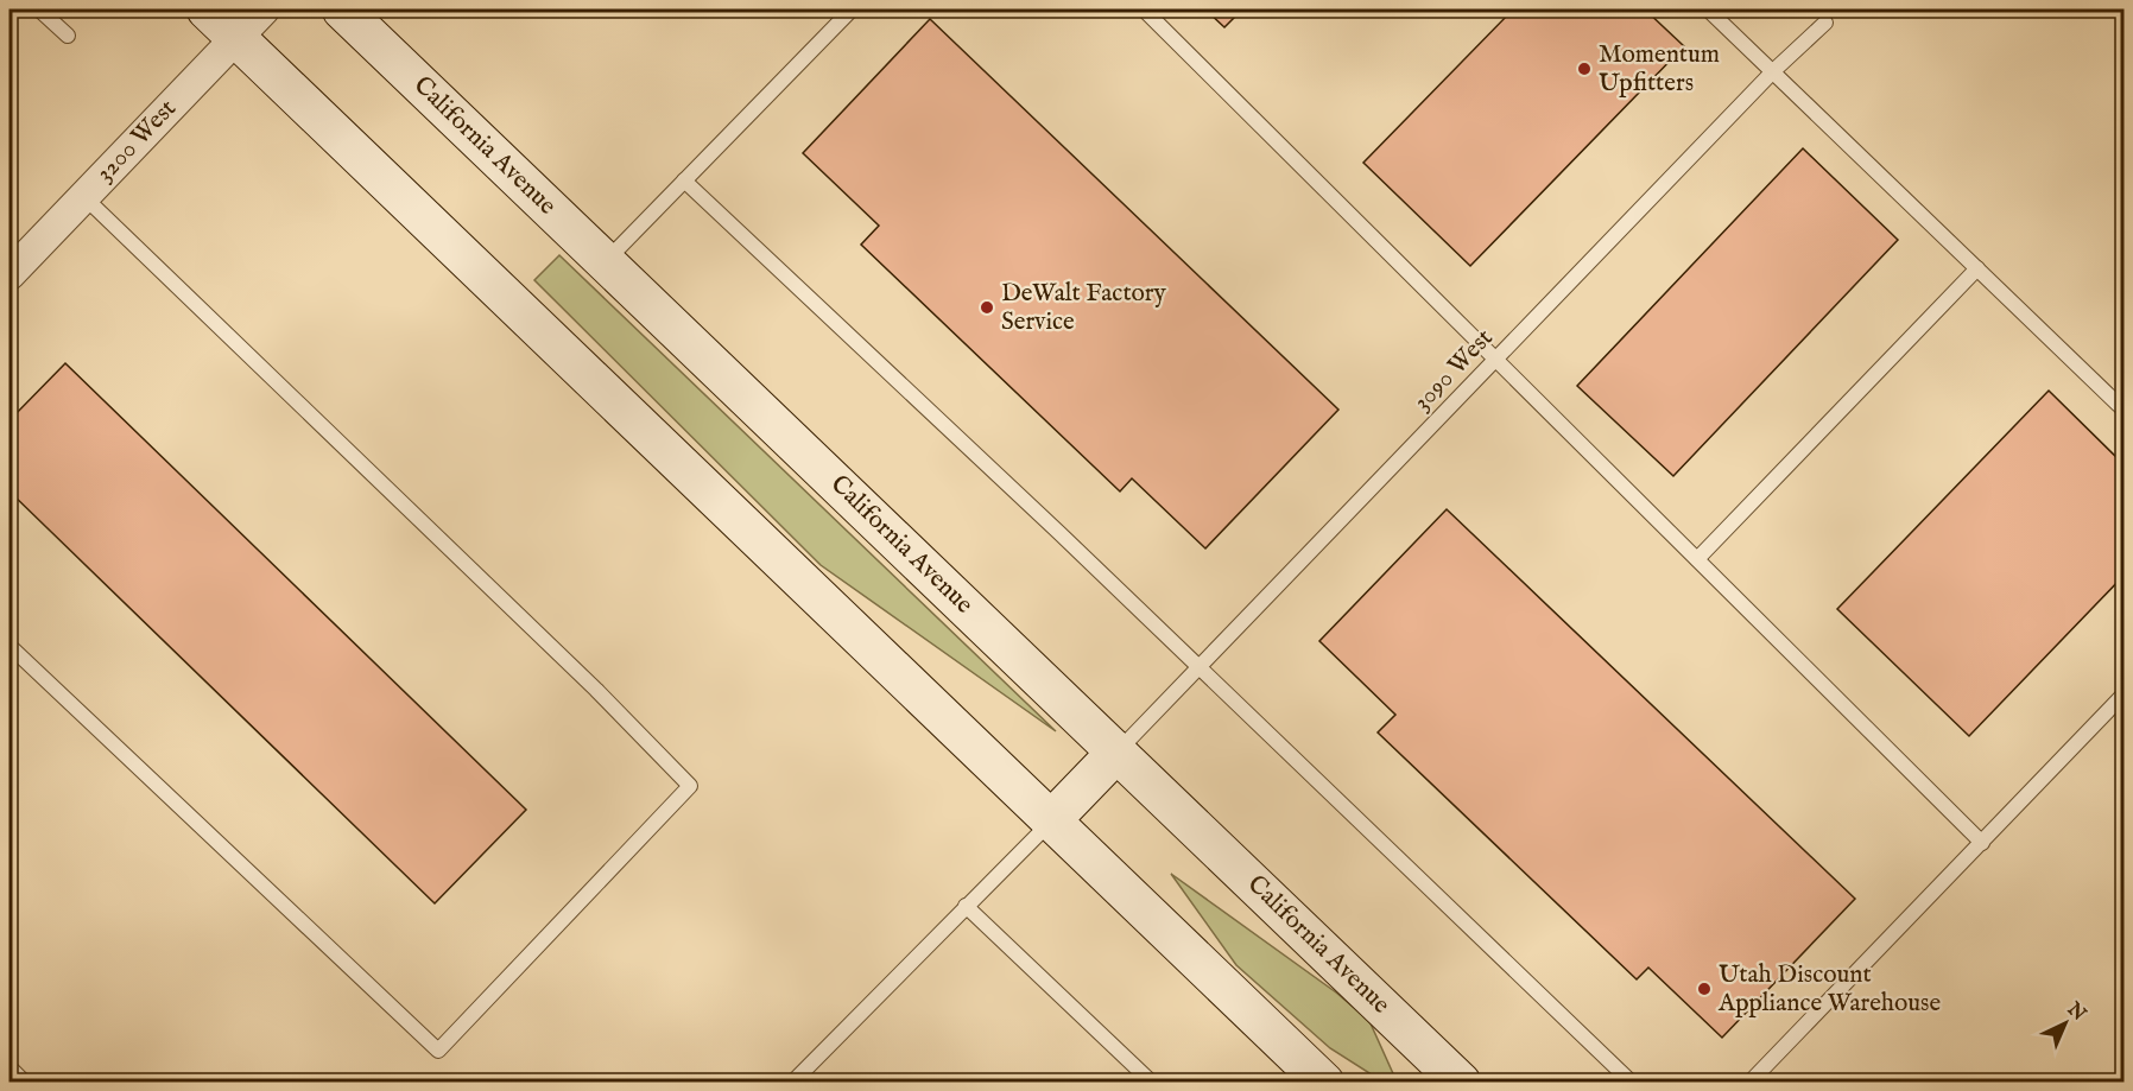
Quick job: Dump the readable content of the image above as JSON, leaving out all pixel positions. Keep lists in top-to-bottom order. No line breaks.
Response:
{"streets":{"main road":["California Avenue"],"street":["3200 West"],"lane":["3090 West"]},"crossings":[["California Avenue","3090 West"]],"places":["Momentum Upfitters","DeWalt Factory Service","Utah Discount Appliance Warehouse"],"north":"top right"}
